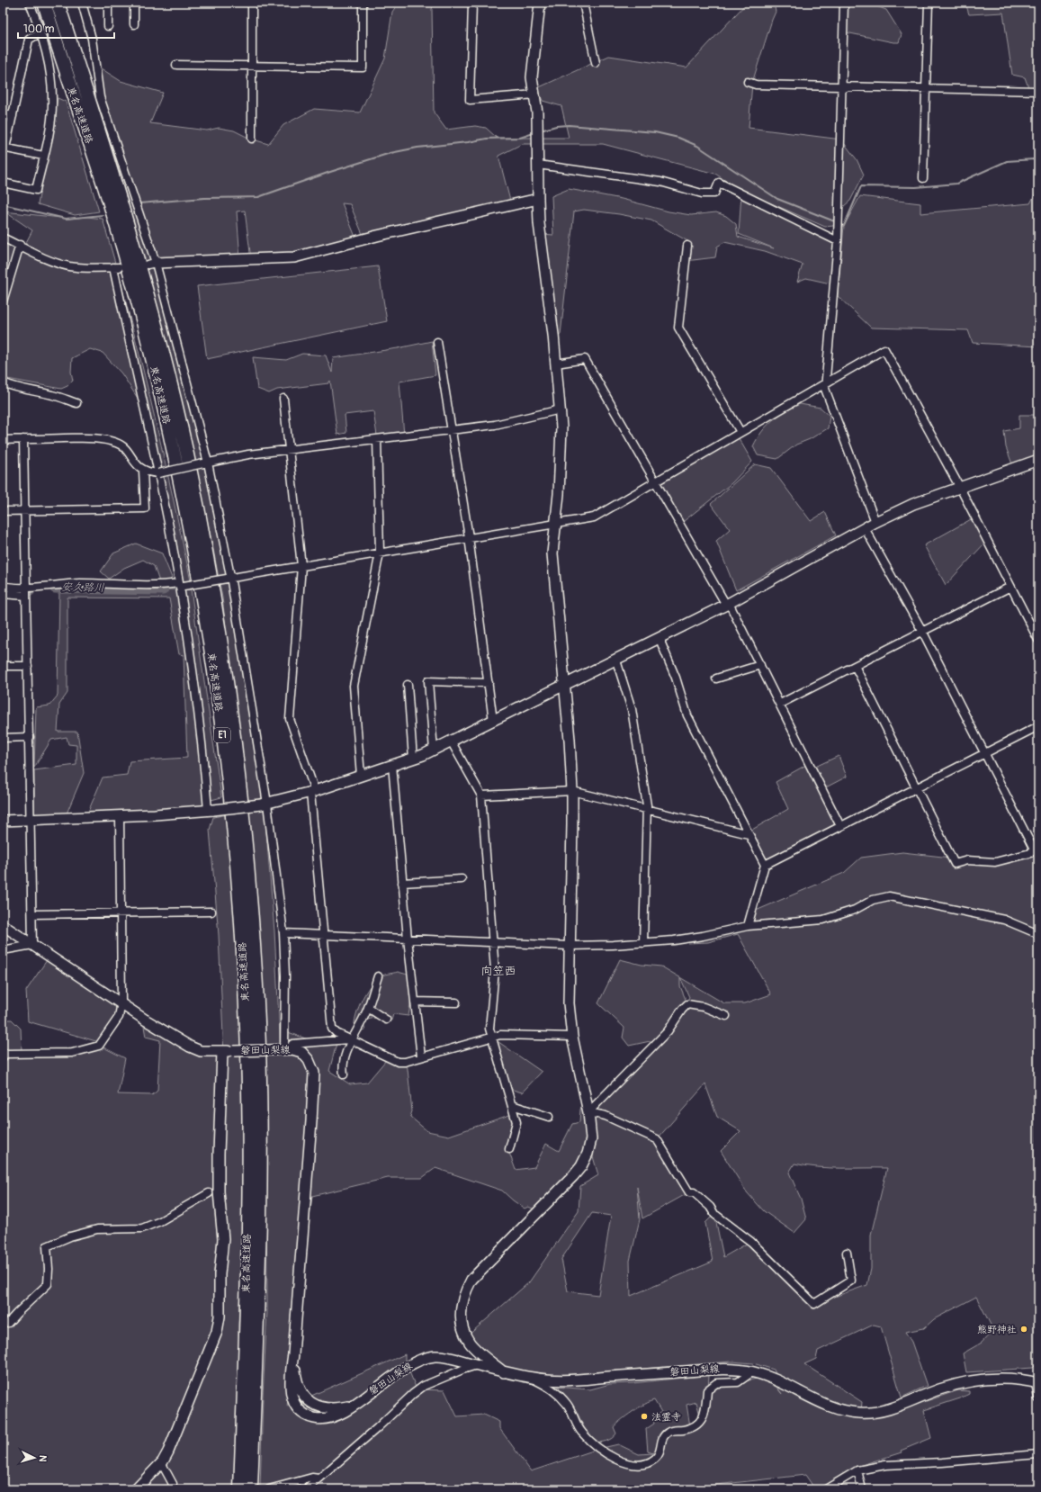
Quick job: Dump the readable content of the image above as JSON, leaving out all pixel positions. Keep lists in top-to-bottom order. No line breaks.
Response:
{"streets":{"highway":["東名高速道路","E1"],"street":["磐田山梨線"]},"districts":["向笠西"],"water":["安久路川"],"places":["熊野神社","法霊寺"],"scale_bar":"100 m","north":"right"}
